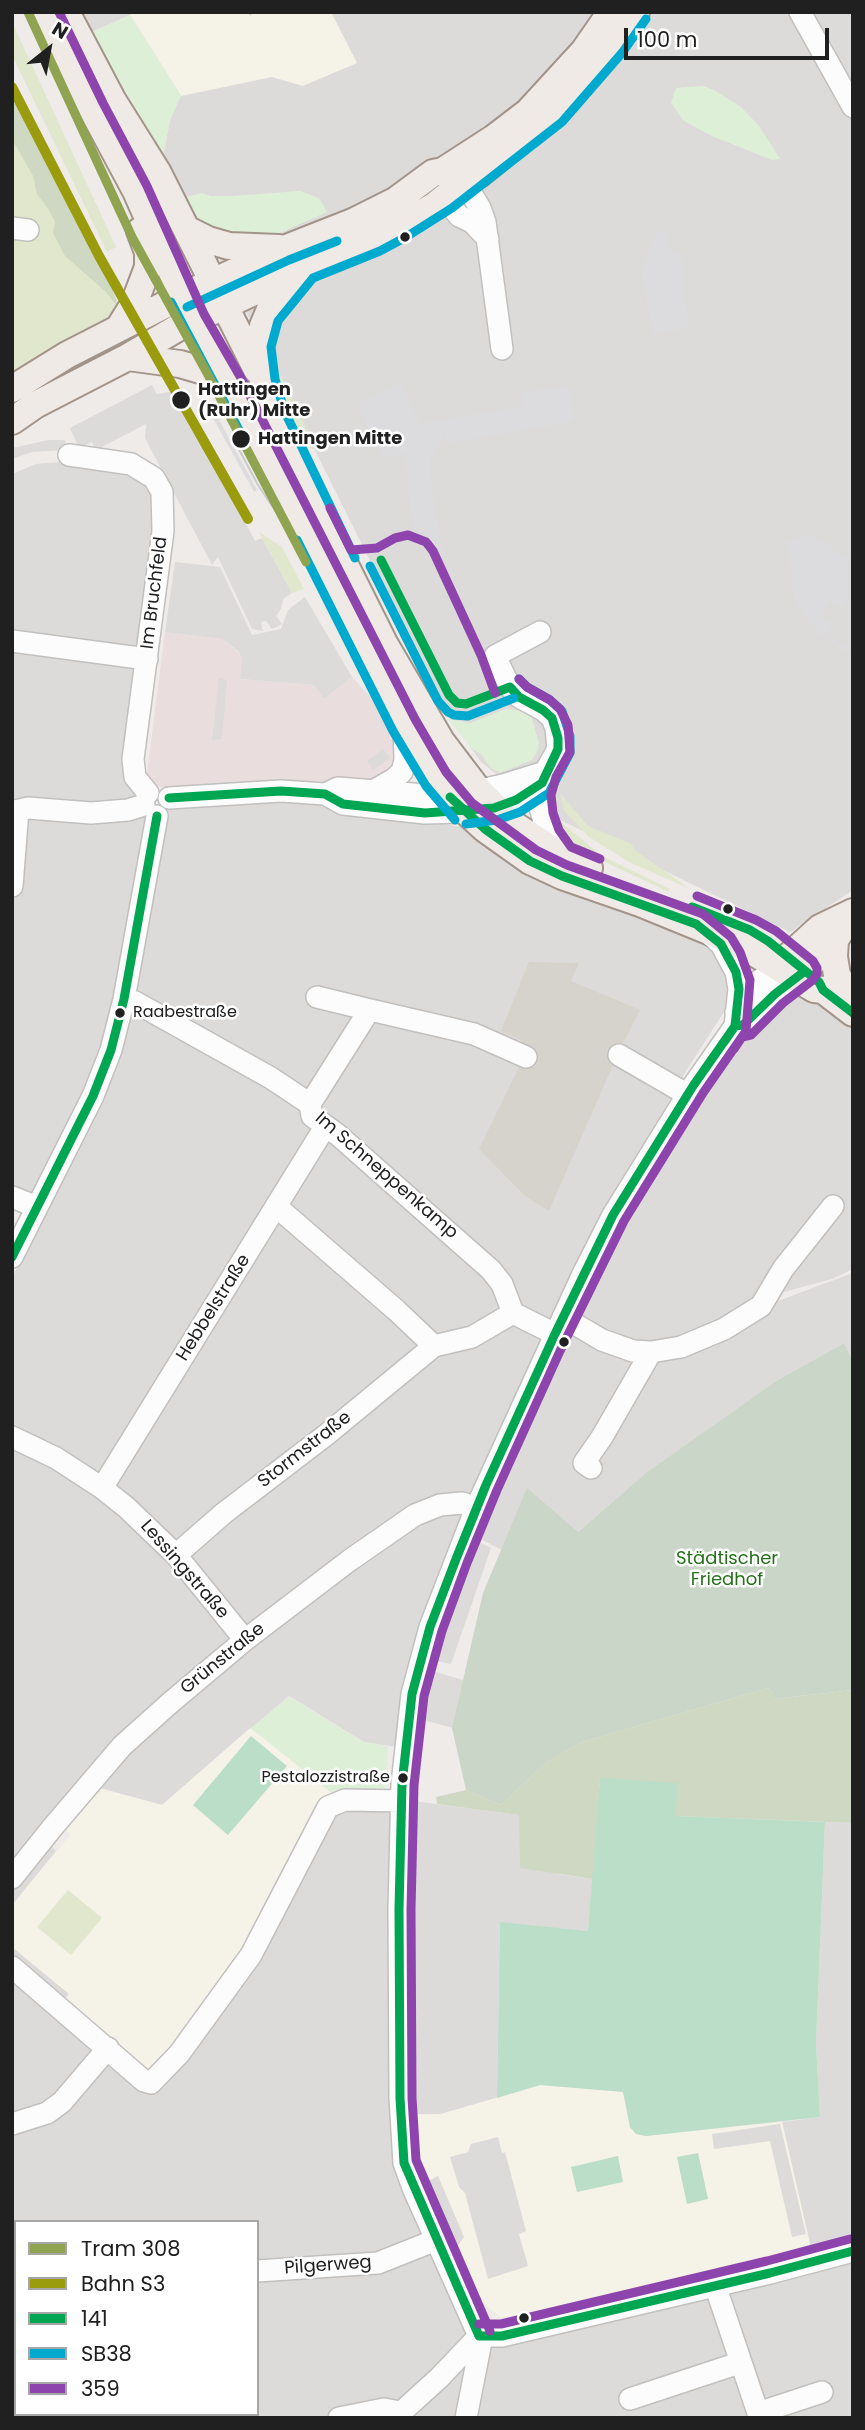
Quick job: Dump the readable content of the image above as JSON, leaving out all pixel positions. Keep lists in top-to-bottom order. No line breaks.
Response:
{"streets":{"street":["Im Bruchfeld","Im Schneppenkamp","Hebbelstraße","Stormstraße","Lessingstraße","Grünstraße","Pilgerweg"]},"crossings":[["Im Schneppenkamp","Hebbelstraße"],["Hebbelstraße","Lessingstraße"],["Stormstraße","Lessingstraße"],["Lessingstraße","Grünstraße"]],"parks":["Städtischer Friedhof"],"places":["Hattingen (Ruhr) Mitte","Hattingen Mitte","Raabestraße","Pestalozzistraße"],"lines":["tram line 308","transit line 359","transit line SB38","rail line S3","transit line 141"],"legend":["Tram 308","Bahn S3","141","SB38","359"],"scale_bar":"100 m","north":"top right"}
